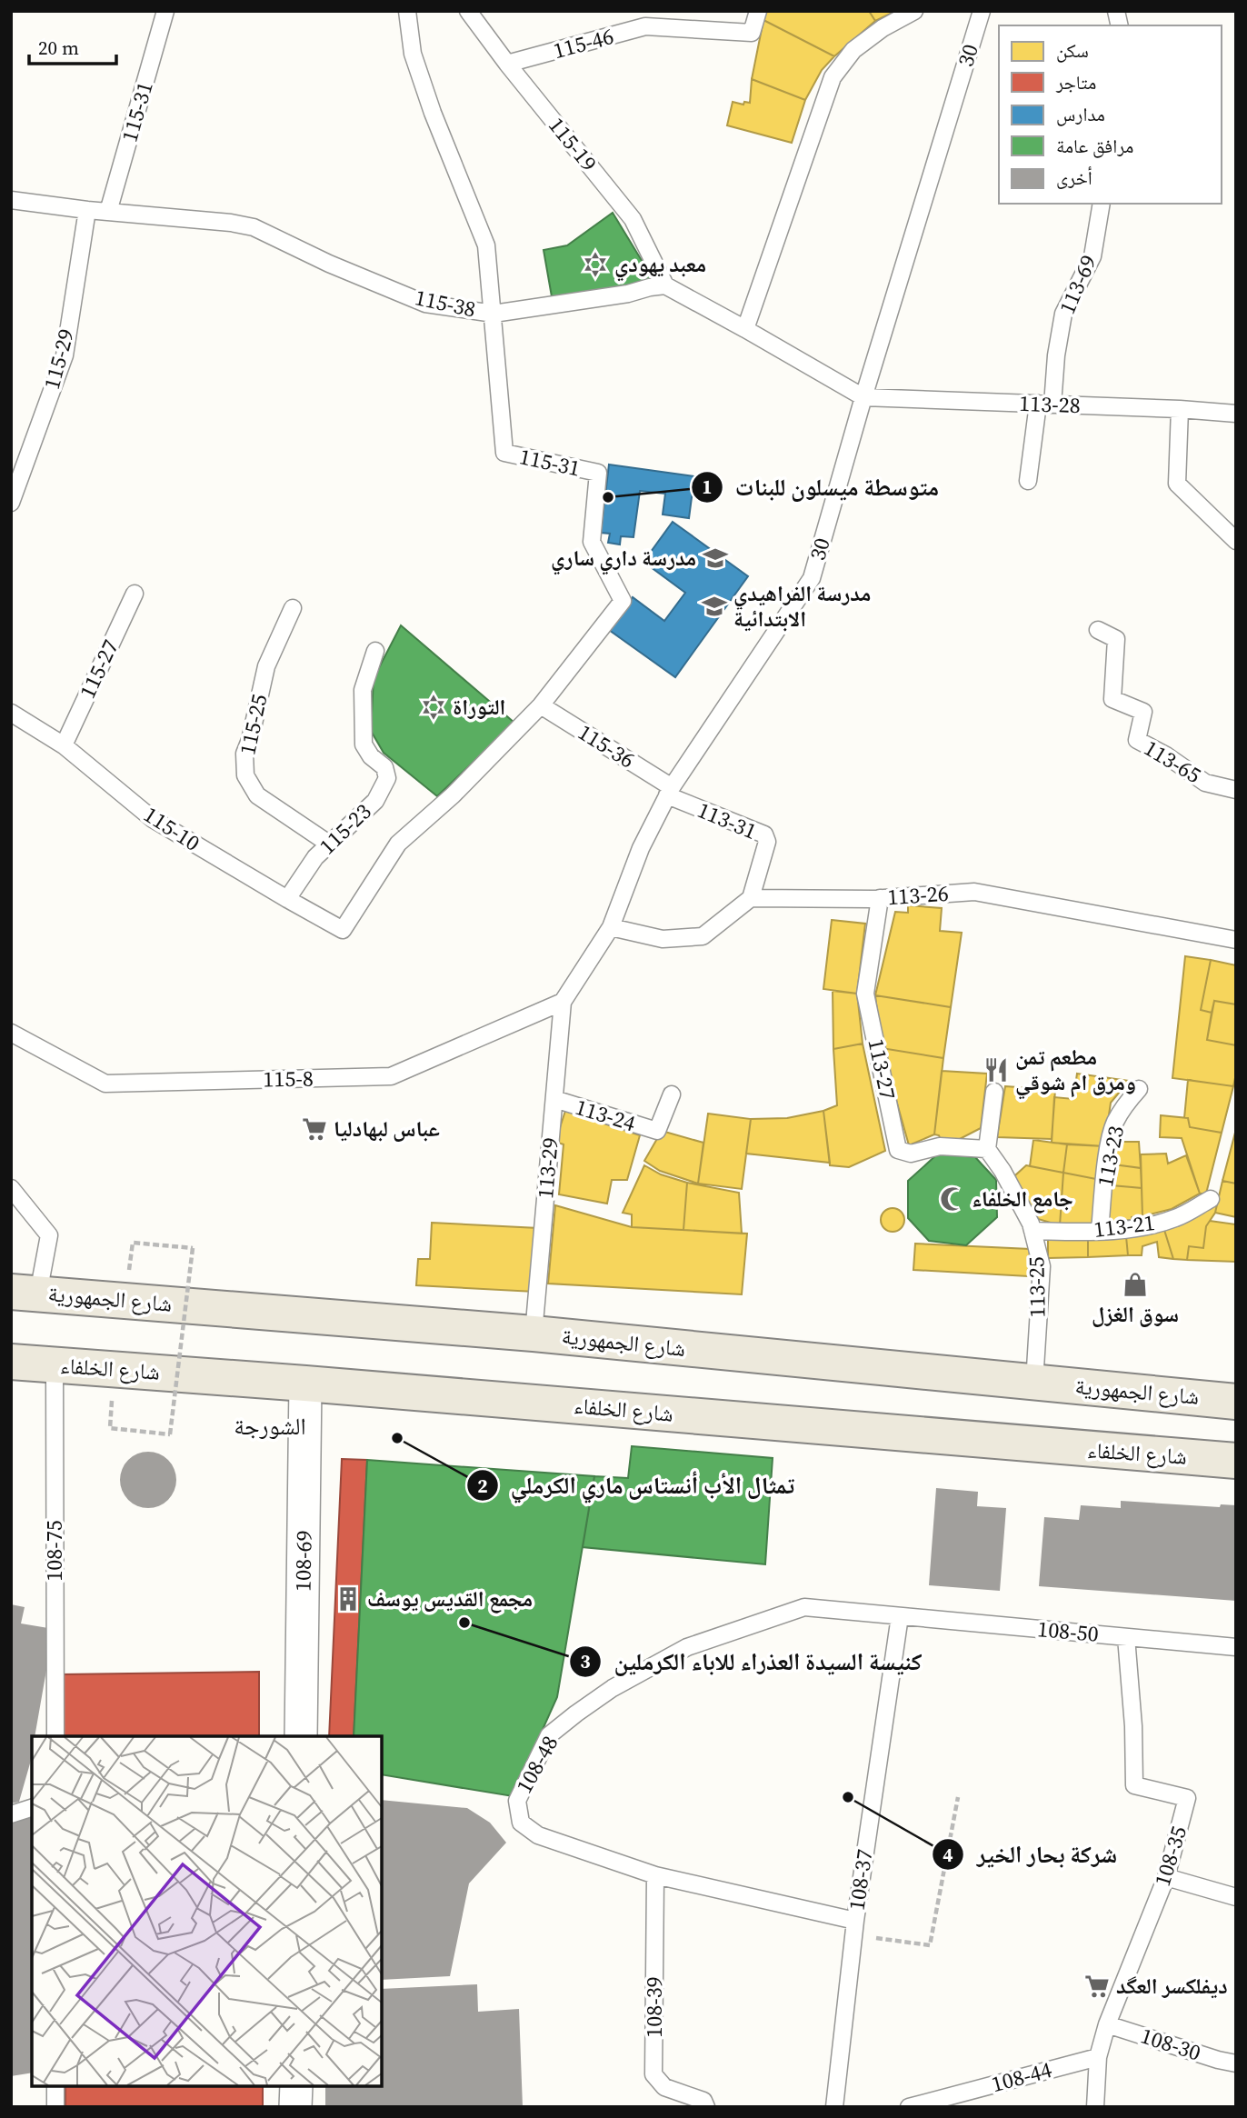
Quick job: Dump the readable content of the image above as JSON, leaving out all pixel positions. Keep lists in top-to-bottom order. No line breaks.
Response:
{"streets":{"main road":["شارع الجمهورية","شارع الخلفاء"],"street":["108-69"],"lane":["115-46","30","115-31","115-19","113-69","115-38","115-29","113-28","115-27","115-25","115-36","113-65","113-31","115-10","115-23","113-26","113-27","115-8","113-24","113-23","113-29","113-21","113-25","108-75","108-50","108-48","108-35","108-37","108-39","108-30","108-44"]},"crossings":[["115-46","115-19"],["30","113-28"],["30","115-36"],["30","113-31"],["30","115-8"],["30","113-29"],["115-31","115-38"],["115-31","115-36"],["115-31","115-10"],["115-19","115-38"],["113-69","113-28"],["115-38","115-29"],["115-27","115-10"],["115-25","115-23"],["115-36","113-31"],["113-31","113-26"],["115-10","115-23"],["113-26","113-27"],["113-27","113-25"],["115-8","113-29"],["113-24","113-29"],["113-23","113-21"],["113-29","شارع الجمهورية"],["113-21","113-25"],["113-25","شارع الجمهورية"],["شارع الخلفاء","108-75"],["شارع الخلفاء","108-69"],["108-50","108-48"],["108-50","108-35"],["108-50","108-37"],["108-48","108-37"],["108-48","108-39"],["108-35","108-30"],["108-35","108-44"]],"districts":["الشورجة"],"places":{"synagogue":["معبد يهودي","التوراة"],"other":["متوسطة ميسلون للبنات","تمثال الأب أنستاس ماري الكرملي","كنيسة السيدة العذراء للاباء الكرملين","شركة بحار الخير"],"school or university":["مدرسة داري ساري","مدرسة الفراهيدي الابتدائية"],"restaurant":["مطعم تمن ومرق ام شوقي"],"supermarket":["عباس لبهادليا","ديفلكسر العگد"],"mosque":["جامع الخلفاء"],"shop":["سوق الغزل"],"building":["مجمع القديس يوسف"]},"legend":["سكن","متاجر","مدارس","مرافق عامة","أخرى"],"scale_bar":"20 m"}
